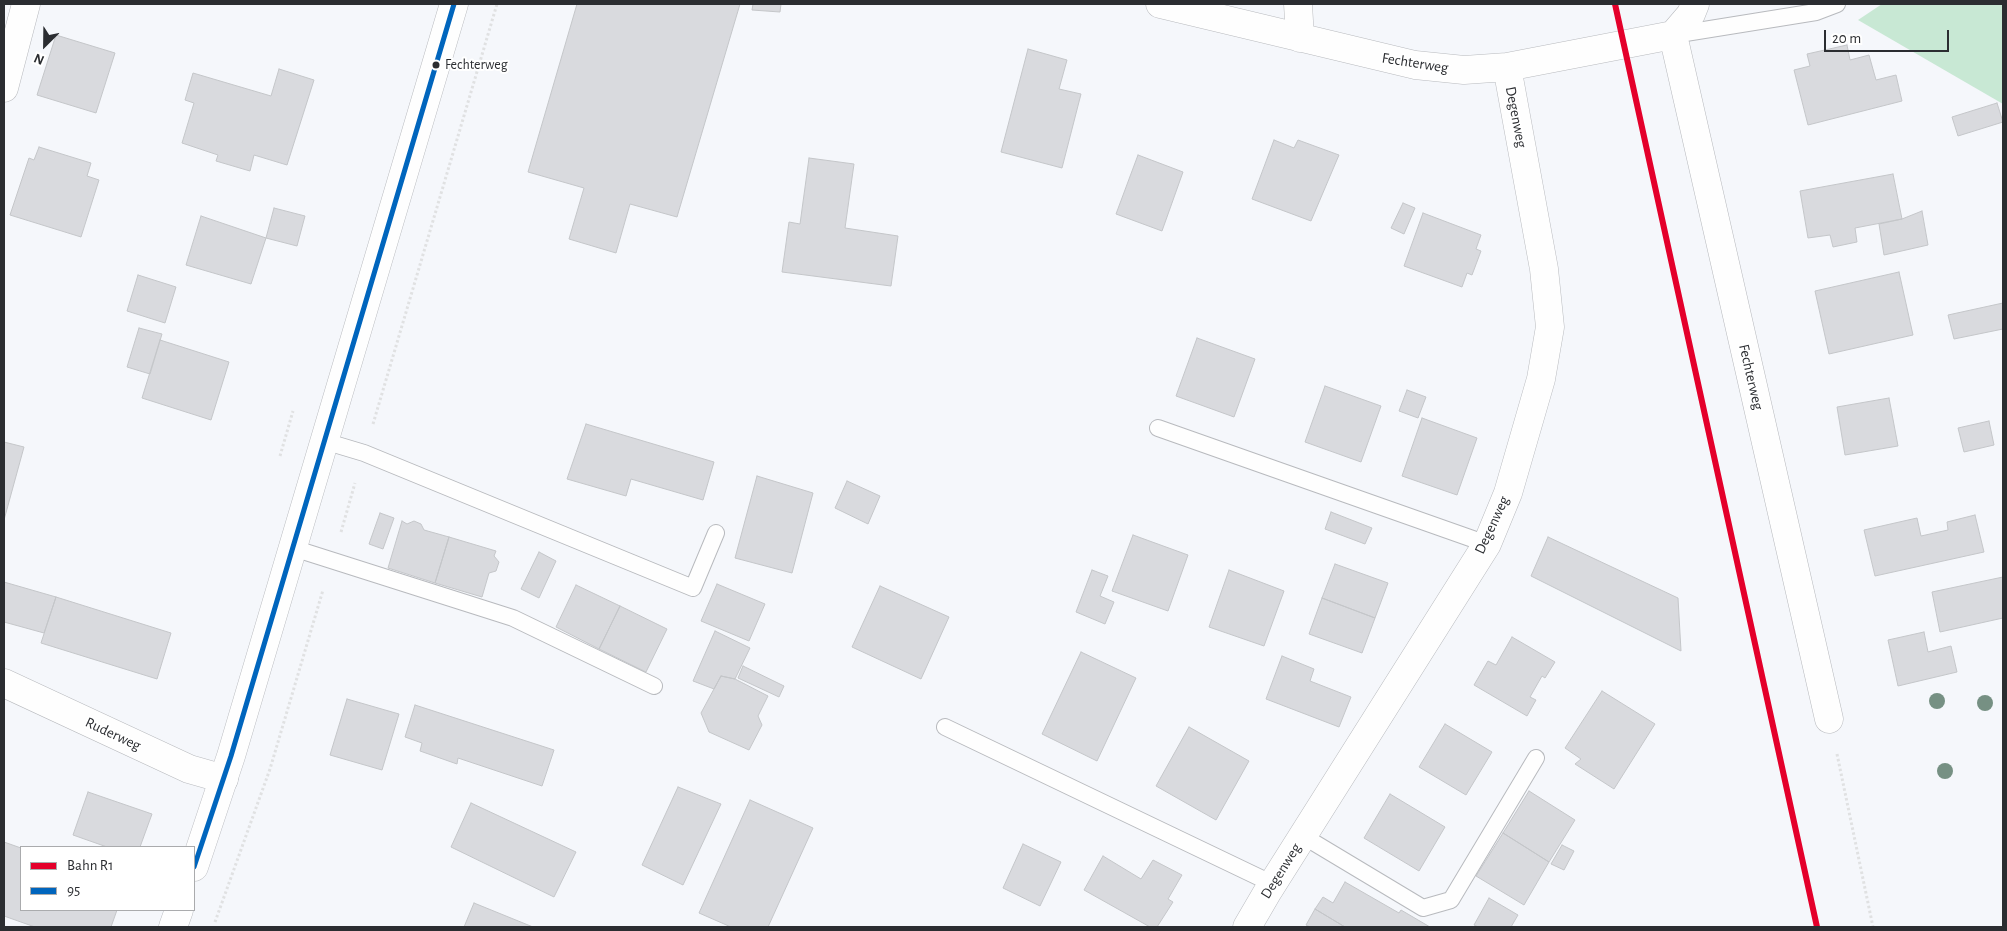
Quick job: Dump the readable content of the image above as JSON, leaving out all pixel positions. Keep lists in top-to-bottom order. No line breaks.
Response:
{"streets":{"street":["Fechterweg","Degenweg","Ruderweg"]},"crossings":[["Fechterweg","Degenweg"]],"places":["Fechterweg"],"lines":["rail line R1","transit line 95"],"legend":["Bahn R1","95"],"scale_bar":"20 m","north":"bottom left"}
